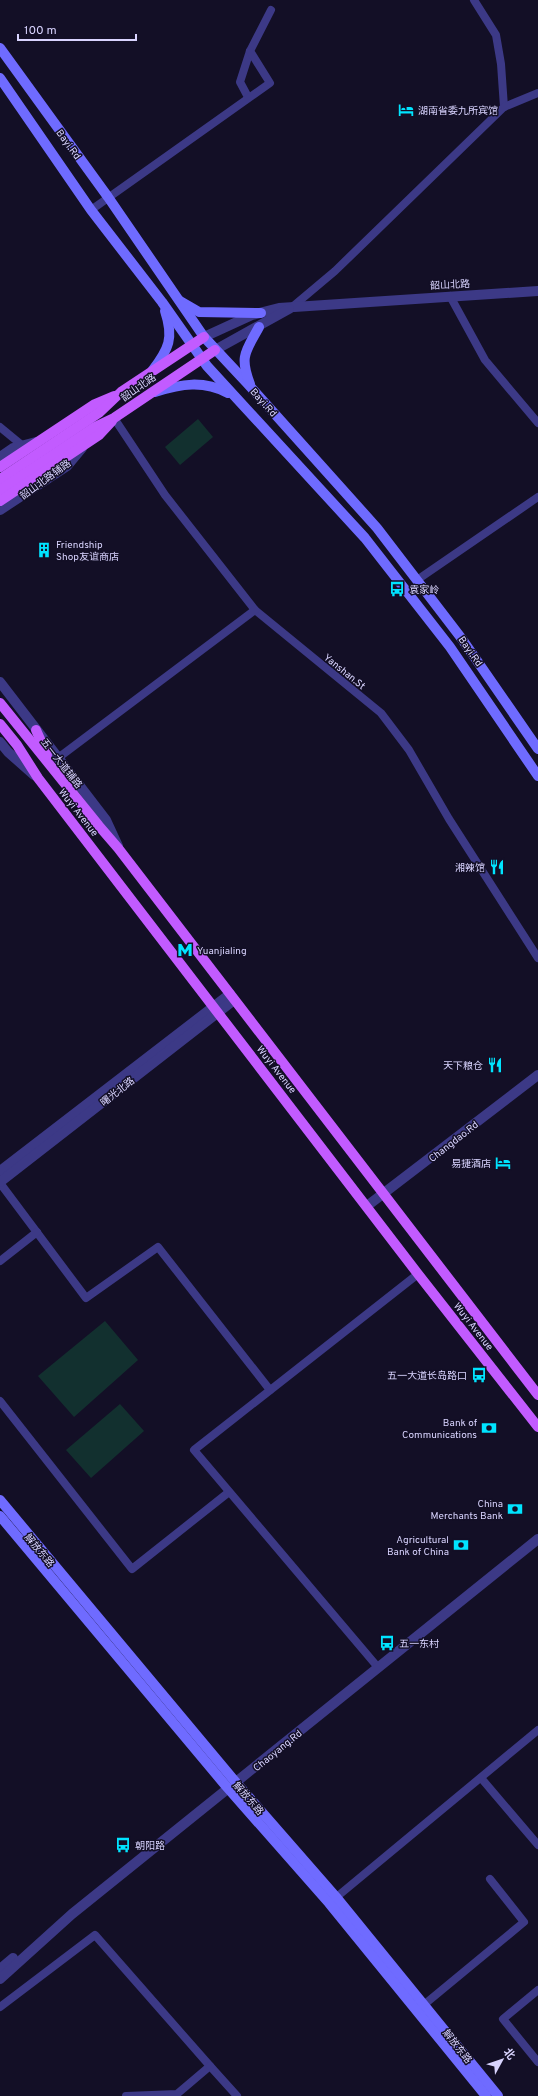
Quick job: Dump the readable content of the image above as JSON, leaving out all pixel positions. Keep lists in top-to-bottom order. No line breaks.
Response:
{"streets":{"main road":["Bayi.Rd","韶山北路","Wuyi Avenue","解放东路"],"street":["韶山北路辅路","Yanshan.St","五一大道辅路","曙光北路","Changdao.Rd","Chaoyang.Rd"]},"crossings":[["Bayi.Rd","韶山北路"],["韶山北路","Yanshan.St"],["Wuyi Avenue","曙光北路"],["Wuyi Avenue","Changdao.Rd"],["解放东路","Chaoyang.Rd"]],"places":{"hotel":["湖南省委九所宾馆","易捷酒店"],"building":["Friendship Shop友谊商店"],"bus stop":["袁家岭","五一大道长岛路口","五一东村","朝阳路"],"restaurant":["湘辣馆","天下粮仓"],"metro station":["Yuanjialing"],"bank":["Bank of Communications","China Merchants Bank","Agricultural Bank of China"]},"scale_bar":"100 m","north":"top right"}
